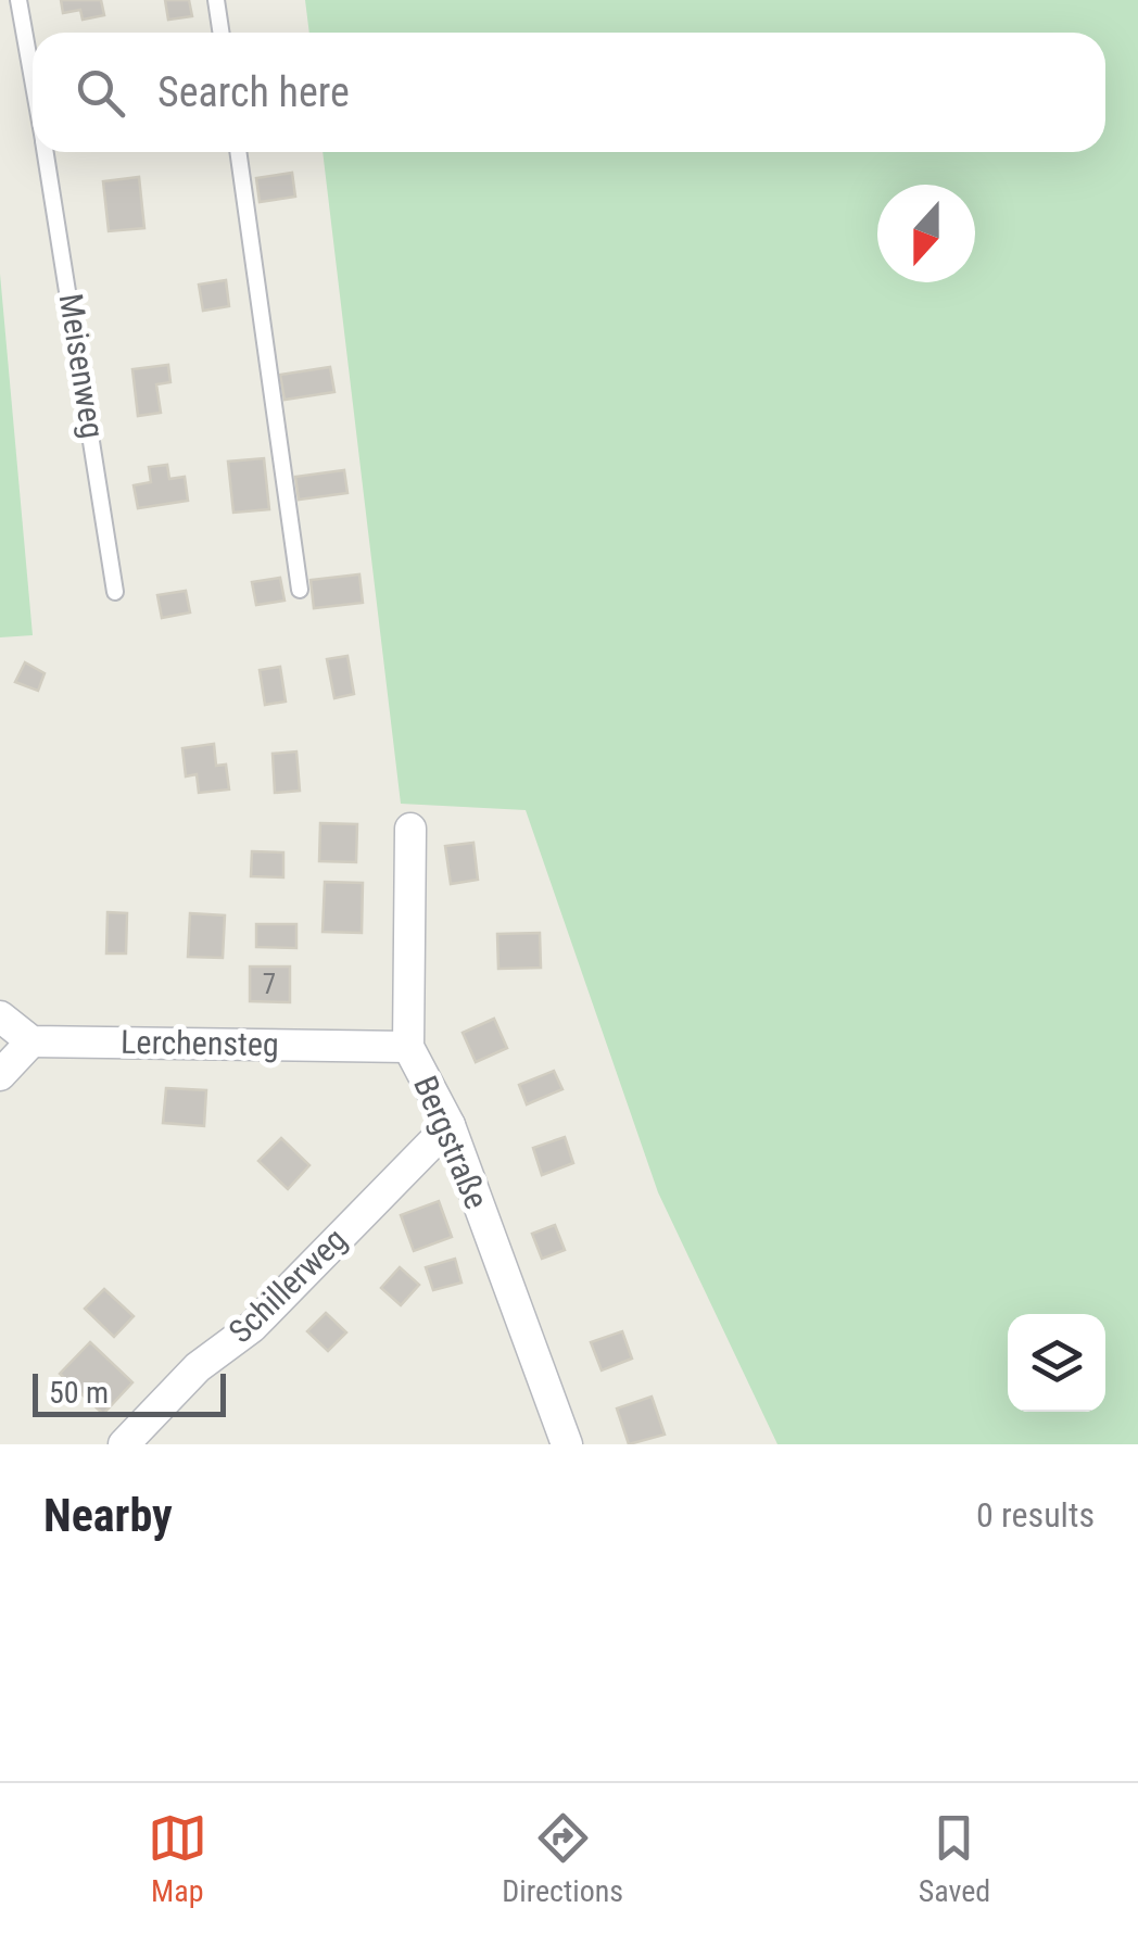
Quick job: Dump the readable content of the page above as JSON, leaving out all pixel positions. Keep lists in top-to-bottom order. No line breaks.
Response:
{"streets":{"street":["Lerchensteg","Bergstraße","Schillerweg"],"lane":["Meisenweg"]},"crossings":[["Lerchensteg","Bergstraße"],["Bergstraße","Schillerweg"]],"house_numbers":["7"],"scale_bar":"50 m","north":"bottom","page":{"search":"Search here","scale":"50 m","heading":["Nearby","0 results"],"nav":["Map","Directions","Saved"]}}
